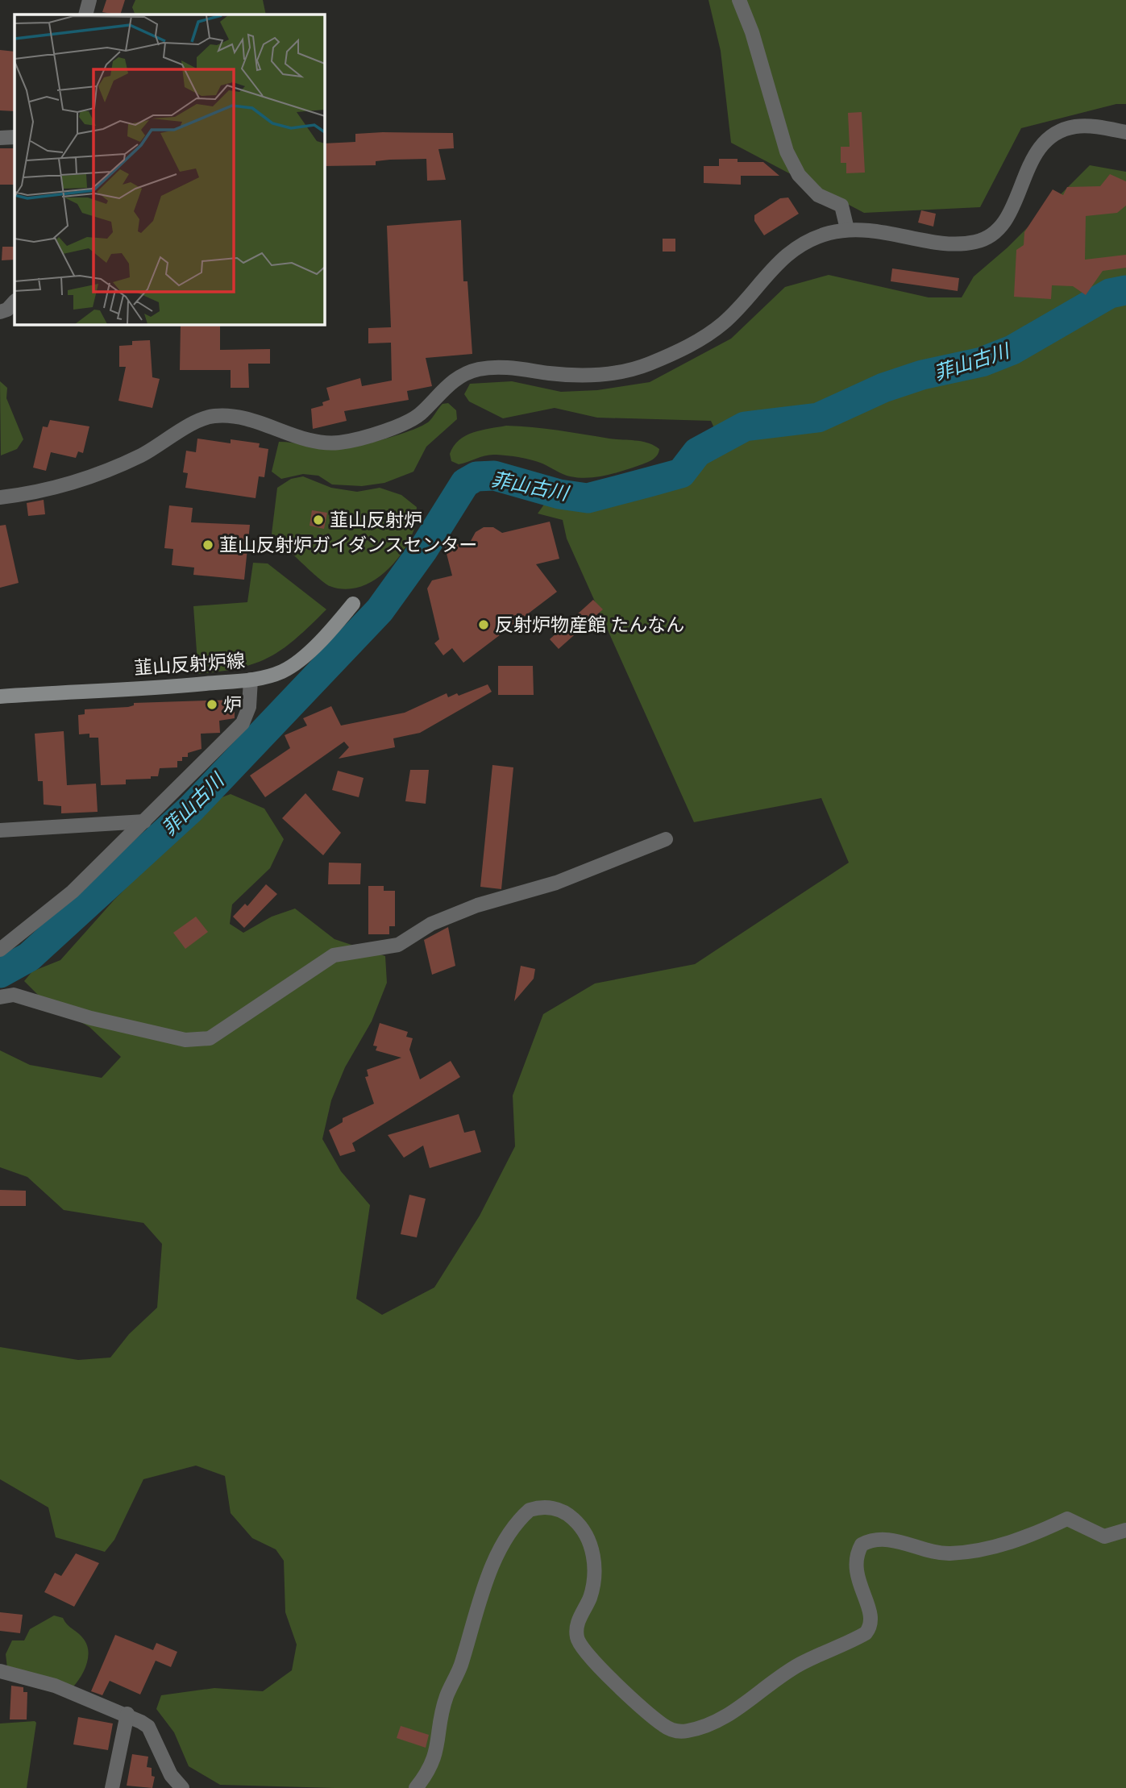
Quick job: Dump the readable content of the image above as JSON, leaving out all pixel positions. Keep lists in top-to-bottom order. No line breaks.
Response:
{"streets":{"main road":["韮山反射炉線"]},"water":["菲山古川"],"places":["韮山反射炉","韮山反射炉ガイダンスセンター","反射炉物産館 たんなん","炉"]}
